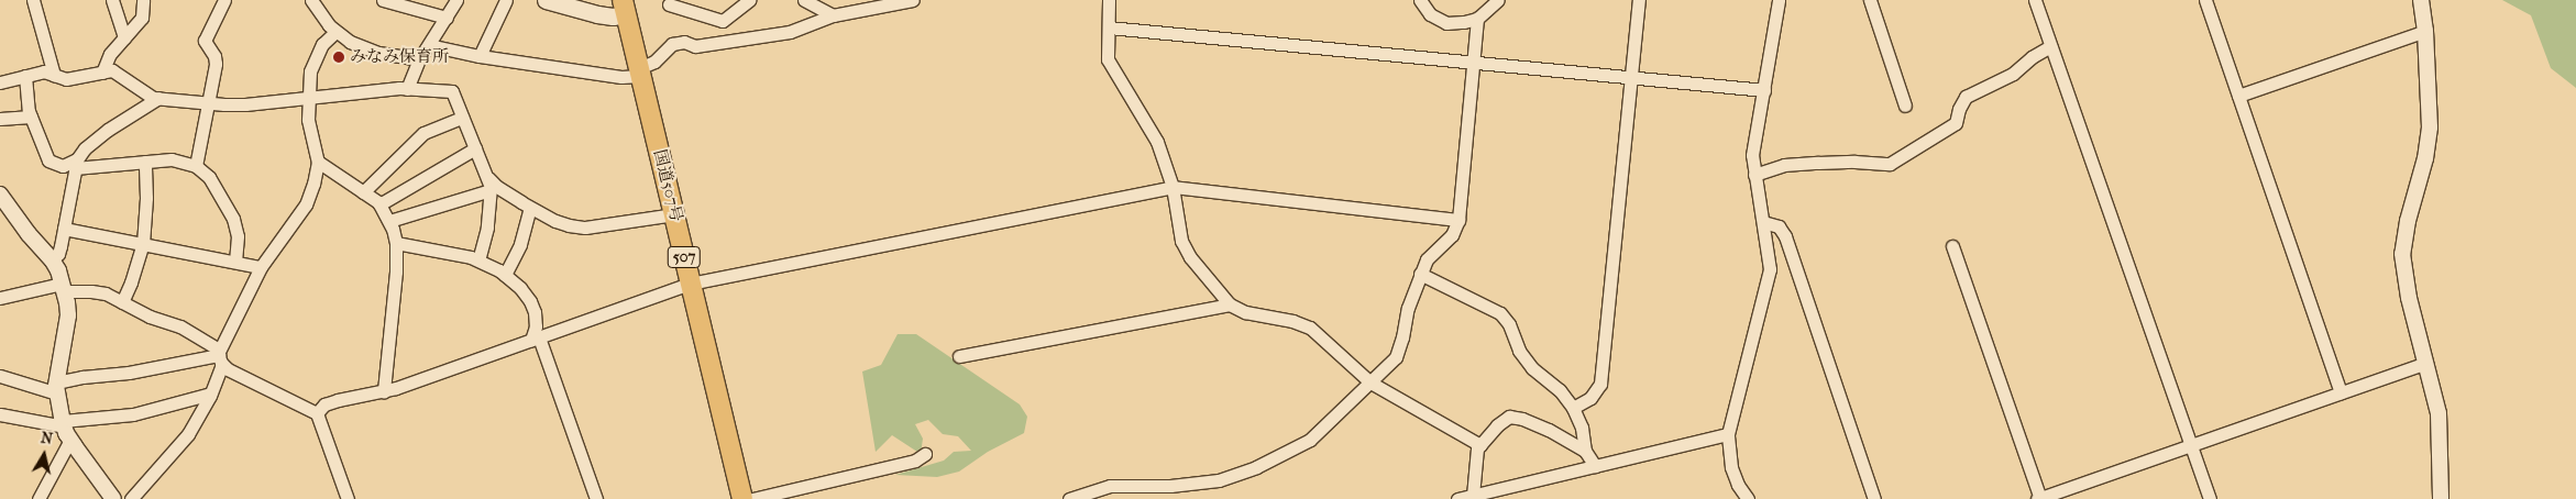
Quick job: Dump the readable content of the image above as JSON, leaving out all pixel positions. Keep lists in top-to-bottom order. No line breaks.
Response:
{"streets":{"highway":["国道507号","507"]},"places":["みなみ保育所"],"north":"top"}
